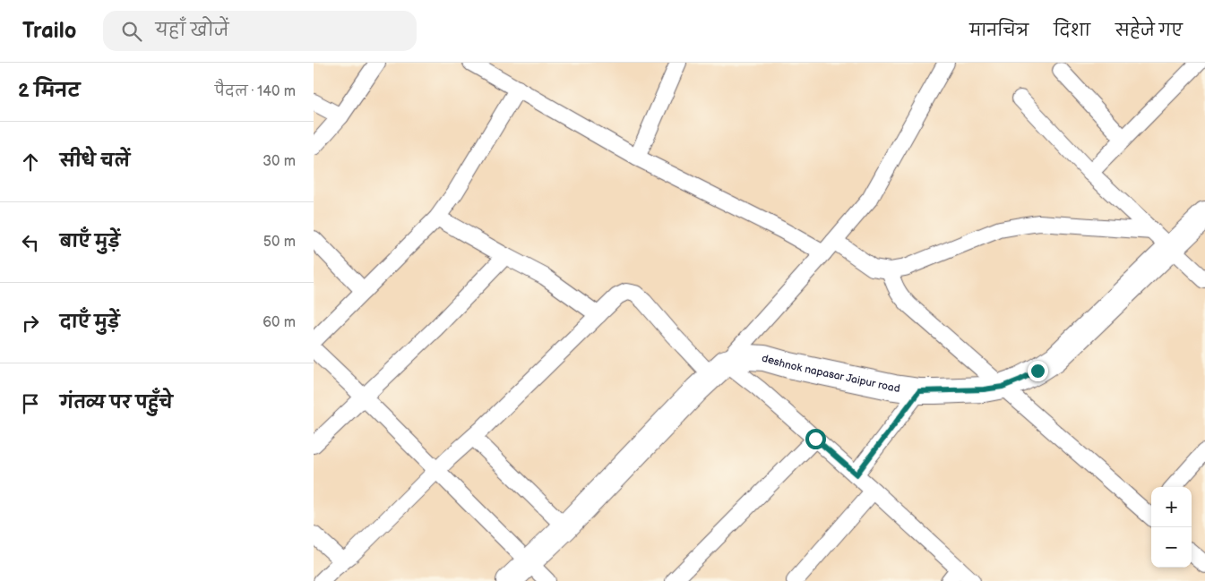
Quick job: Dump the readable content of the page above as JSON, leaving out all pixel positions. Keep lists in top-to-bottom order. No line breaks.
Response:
{"streets":{"main road":["deshnok napasar Jaipur road"]},"page":{"header":"Trailo","search":"यहाँ खोजें","nav":["मानचित्र","दिशा","सहेजे गए"],"heading":["2 मिनट","पैदल · 140 m"],"list":[["सीधे चलें","30 m"],["बाएँ मुड़ें","50 m"],["दाएँ मुड़ें","60 m"],"गंतव्य पर पहुँचे"],"map_buttons":["+","−"]}}
